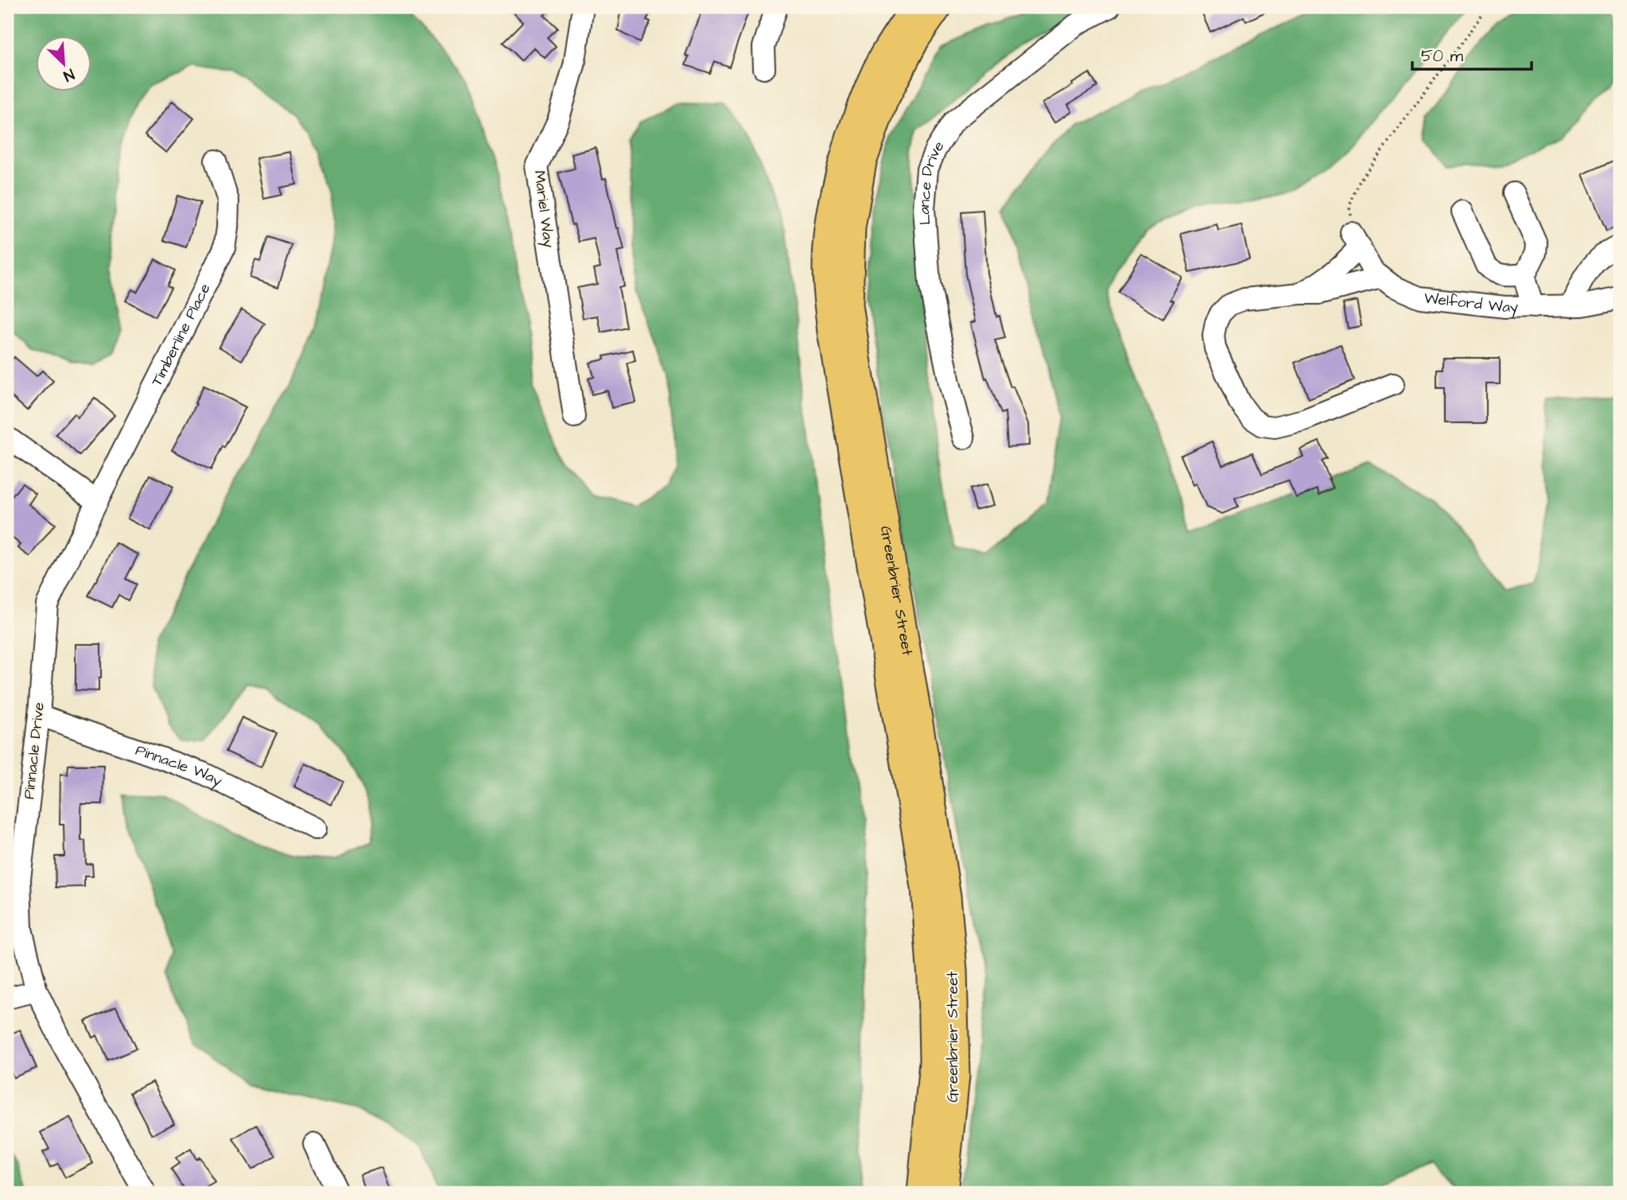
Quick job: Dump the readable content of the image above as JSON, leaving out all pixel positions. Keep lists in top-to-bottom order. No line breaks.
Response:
{"streets":{"main road":["Greenbrier Street"],"street":["Lance Drive","Mariel Way","Welford Way","Timberline Place","Pinnacle Drive","Pinnacle Way"]},"crossings":[["Timberline Place","Pinnacle Drive"],["Pinnacle Drive","Pinnacle Way"]],"scale_bar":"50 m","north":"bottom right"}
